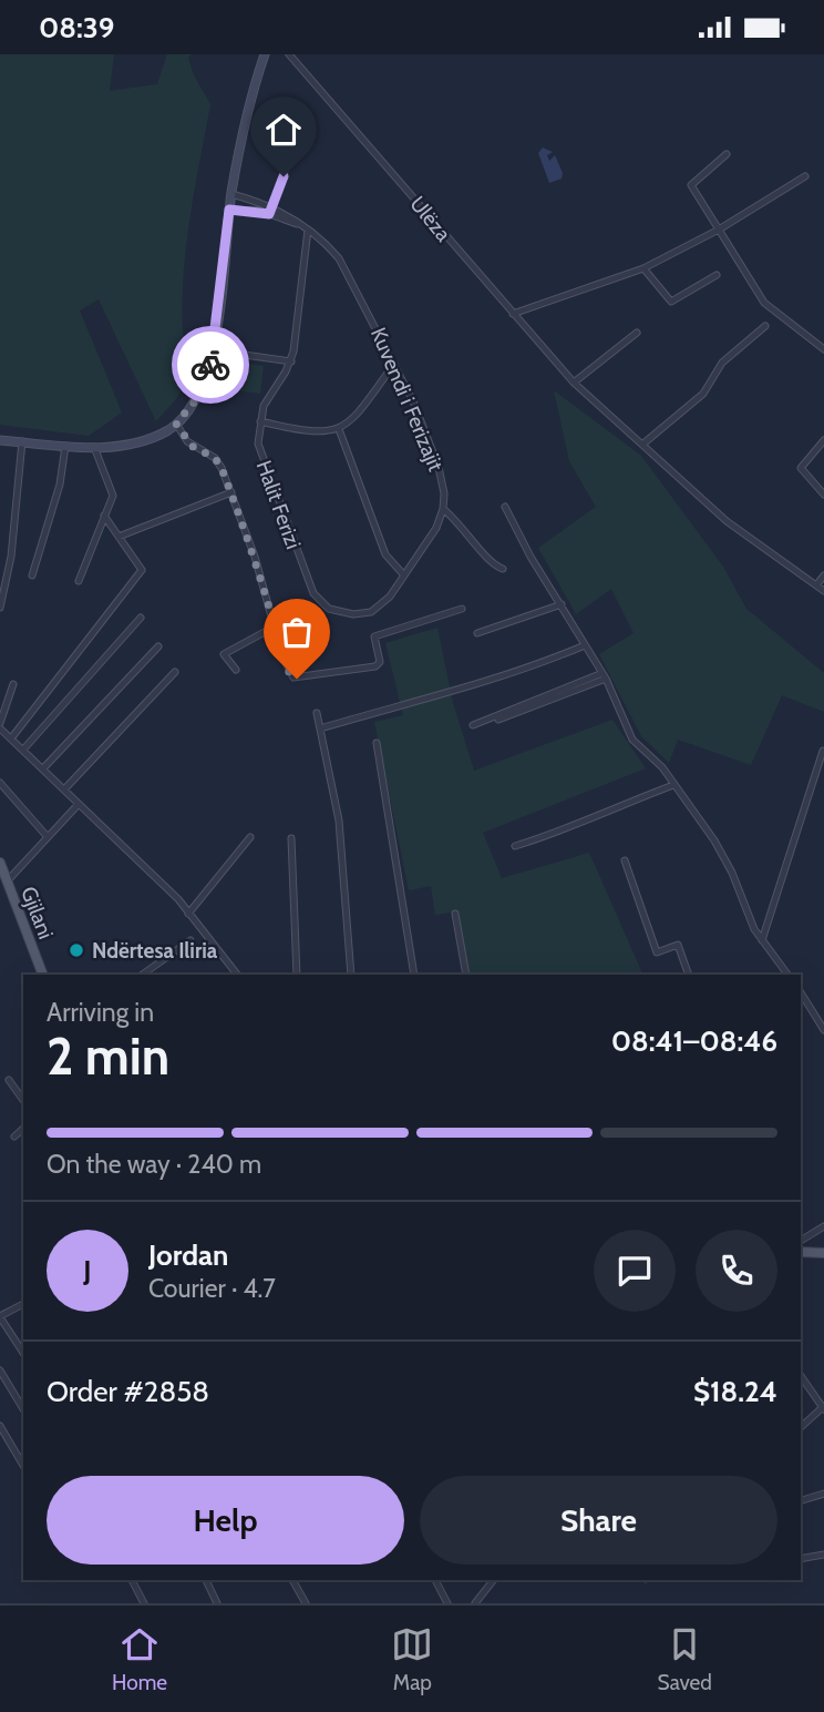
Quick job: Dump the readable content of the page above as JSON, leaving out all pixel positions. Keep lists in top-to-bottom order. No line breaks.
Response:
{"streets":{"main road":["Gjilani"],"street":["Ulëza","Kuvendi i Ferizajit","Halit Ferizi"]},"crossings":[["Kuvendi i Ferizajit","Halit Ferizi"]],"places":["Ndërtesa Iliria"],"page":{"status":"08:39","heading":["2 min","Arriving in","08:41–08:46"],"panel":["Jordan","Courier · 4.7","Order #2858","$18.24"],"bar":"On the way · 240 m","round":"J","buttons":["Help","Share"],"tabs":["Home","Map","Saved"]}}
